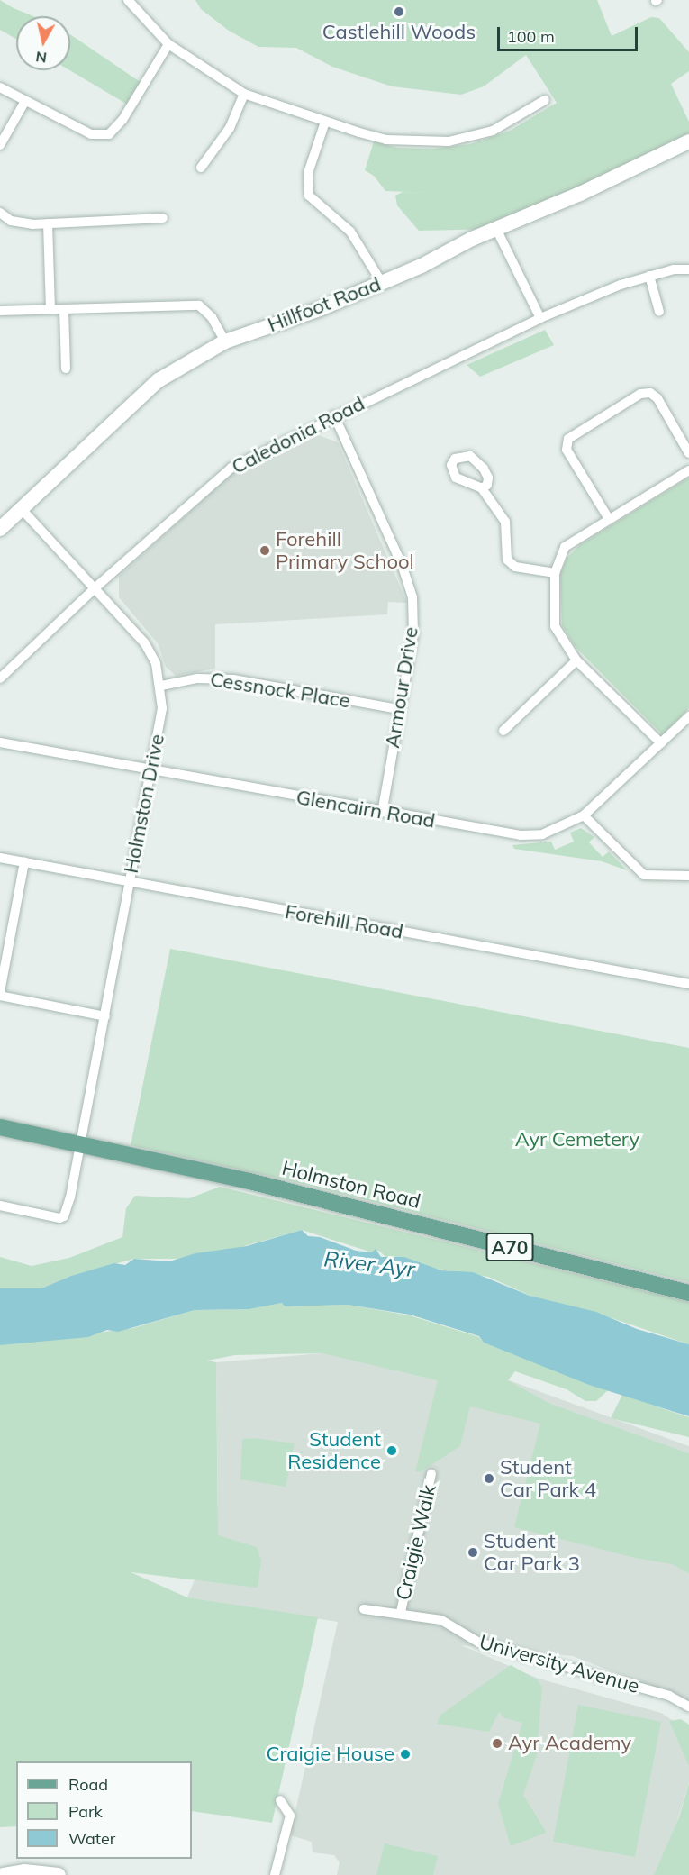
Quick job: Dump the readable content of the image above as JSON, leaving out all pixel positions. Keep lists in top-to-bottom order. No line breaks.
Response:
{"streets":{"main road":["Holmston Road","A70"],"street":["Hillfoot Road","Caledonia Road","Armour Drive","Cessnock Place","Holmston Drive","Glencairn Road","Forehill Road","Craigie Walk","University Avenue"]},"crossings":[["Hillfoot Road","Holmston Drive"],["Caledonia Road","Armour Drive"],["Caledonia Road","Holmston Drive"],["Armour Drive","Cessnock Place"],["Armour Drive","Glencairn Road"],["Cessnock Place","Holmston Drive"],["Holmston Drive","Glencairn Road"],["Holmston Drive","Forehill Road"],["Holmston Drive","Holmston Road"],["Craigie Walk","University Avenue"]],"water":["River Ayr"],"parks":["Ayr Cemetery"],"places":["Castlehill Woods","Forehill Primary School","Student Residence","Student Car Park 4","Student Car Park 3","Ayr Academy","Craigie House"],"legend":["Road","Park","Water"],"scale_bar":"100 m","north":"bottom"}
